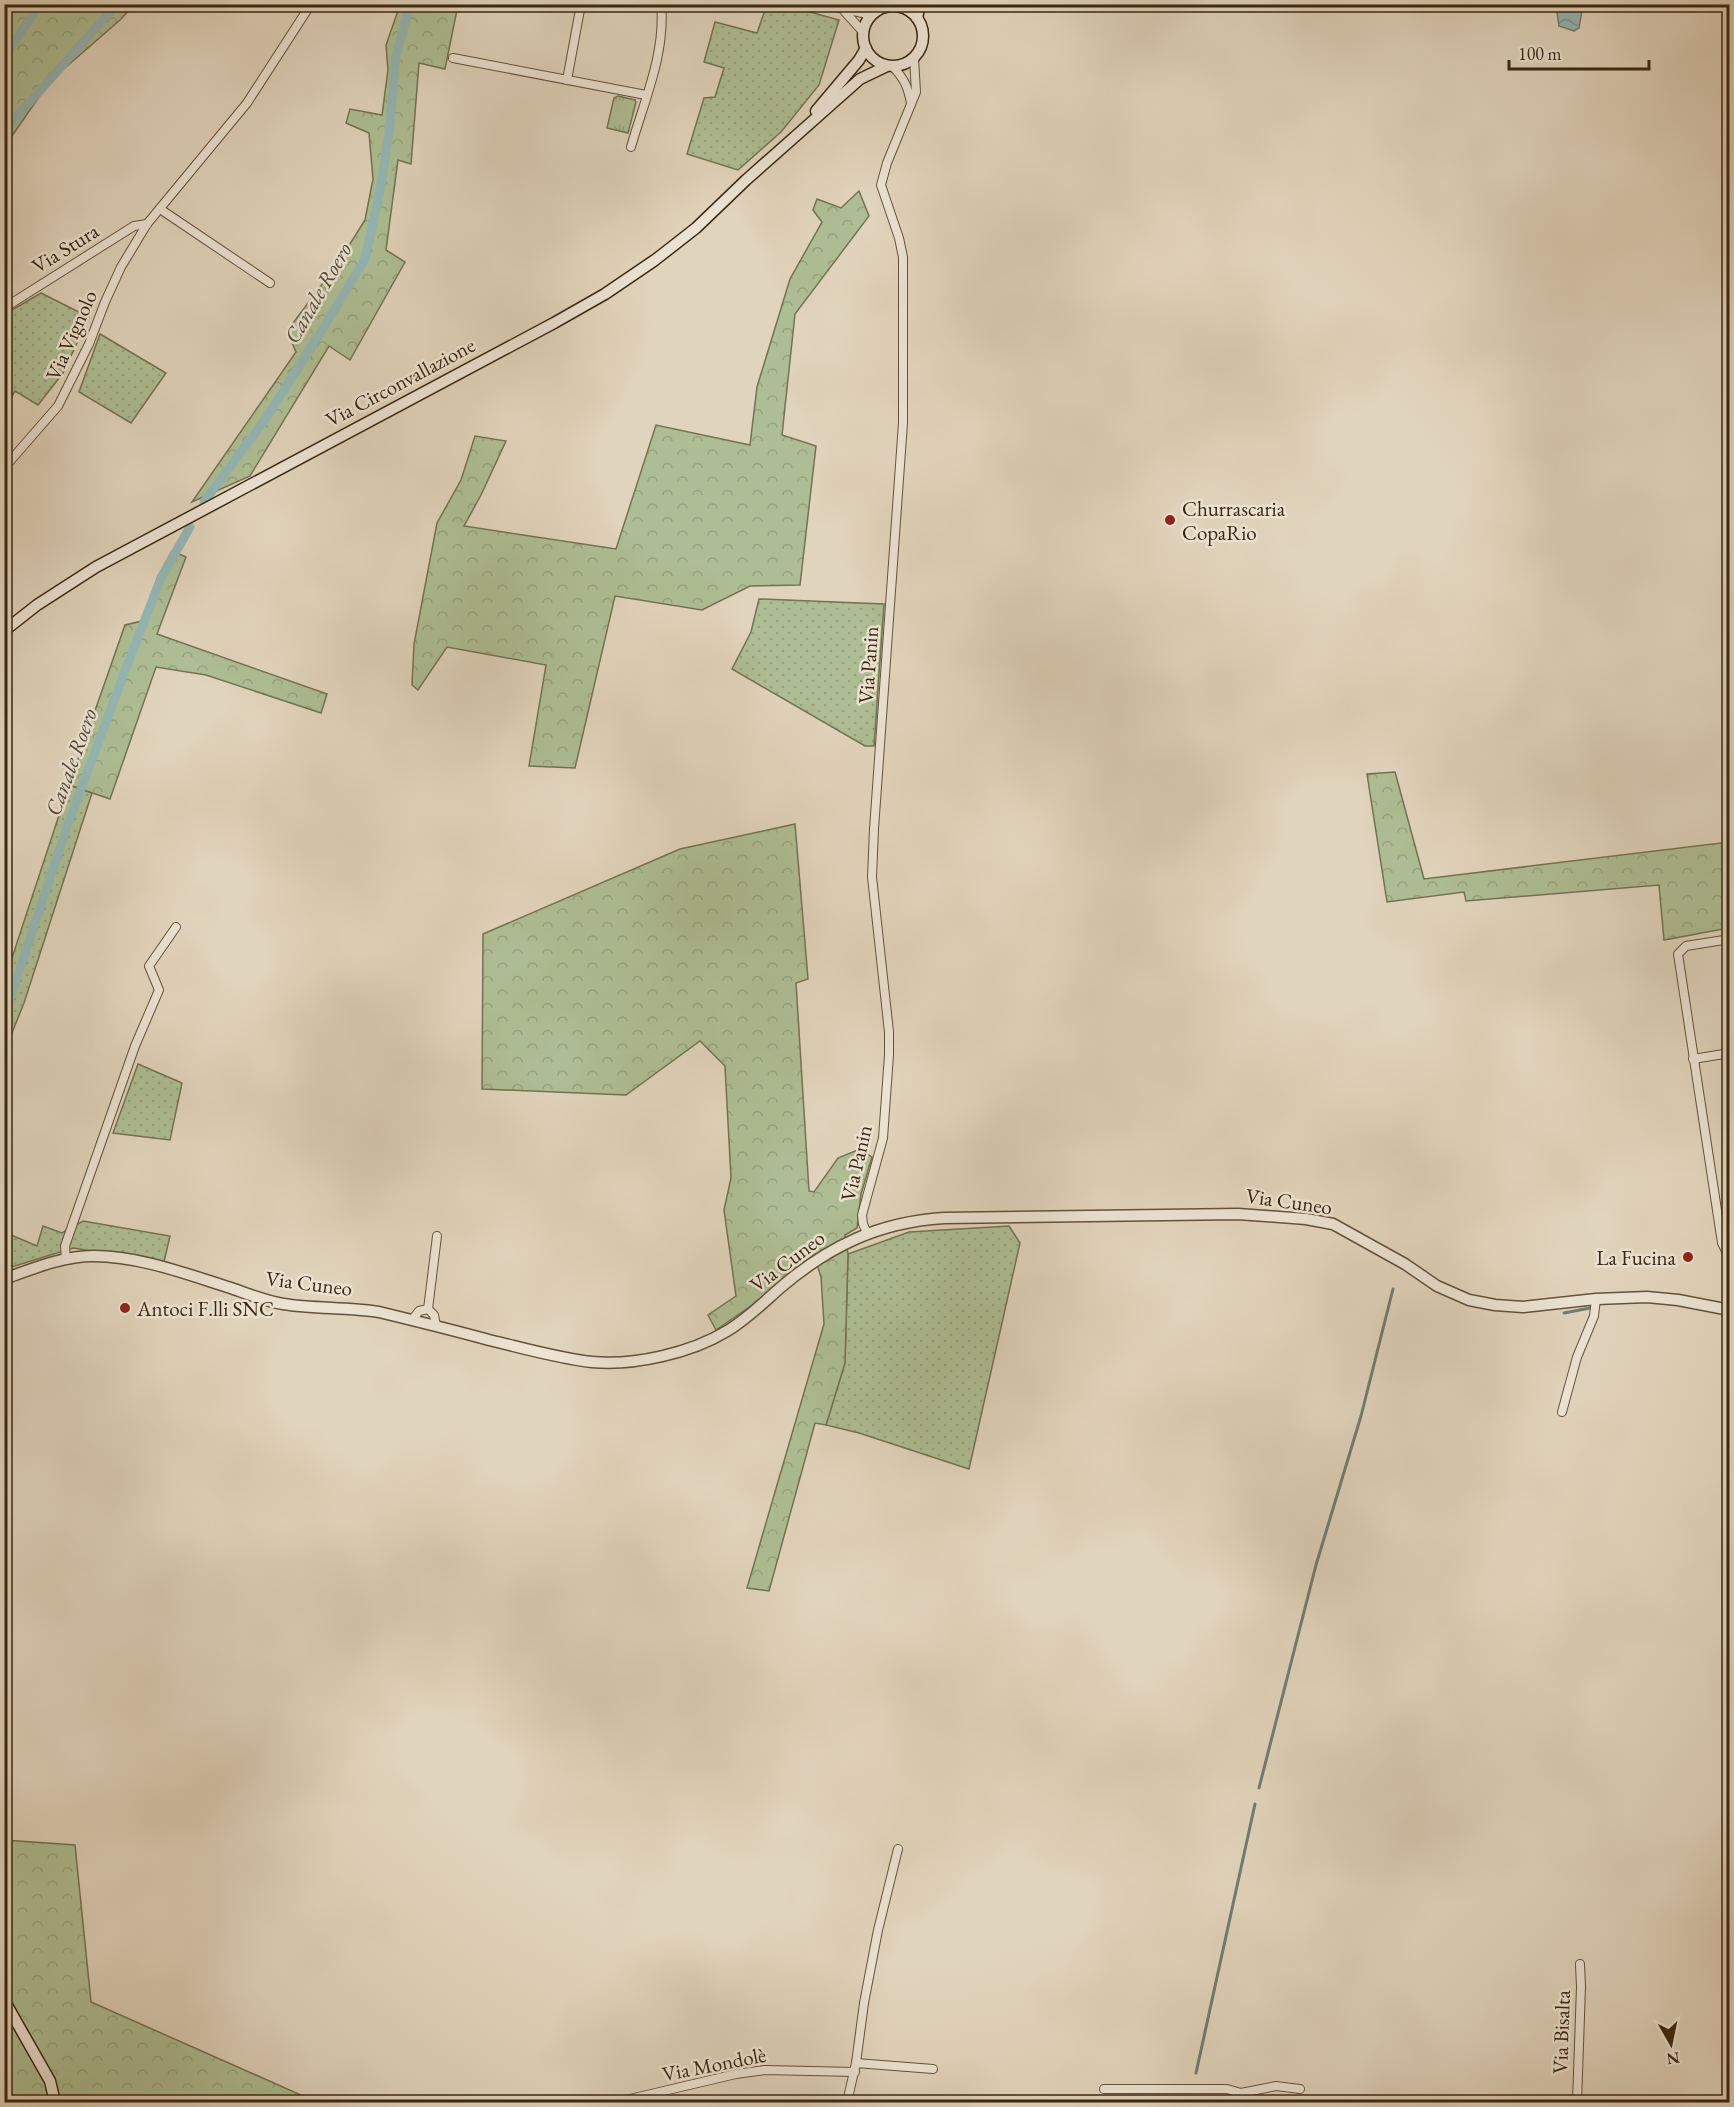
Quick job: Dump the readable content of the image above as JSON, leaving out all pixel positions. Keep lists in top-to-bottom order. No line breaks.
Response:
{"streets":{"street":["Via Stura","Via Vignolo","Via Circonvallazione","Via Panin","Via Cuneo","Via Bisalta","Via Mondolè"]},"crossings":[["Via Stura","Via Vignolo"],["Via Circonvallazione","Via Panin"],["Via Panin","Via Cuneo"]],"water":["Canale Roero"],"places":["Churrascaria CopaRio","La Fucina","Antoci F.lli SNC"],"scale_bar":"100 m","north":"bottom"}
